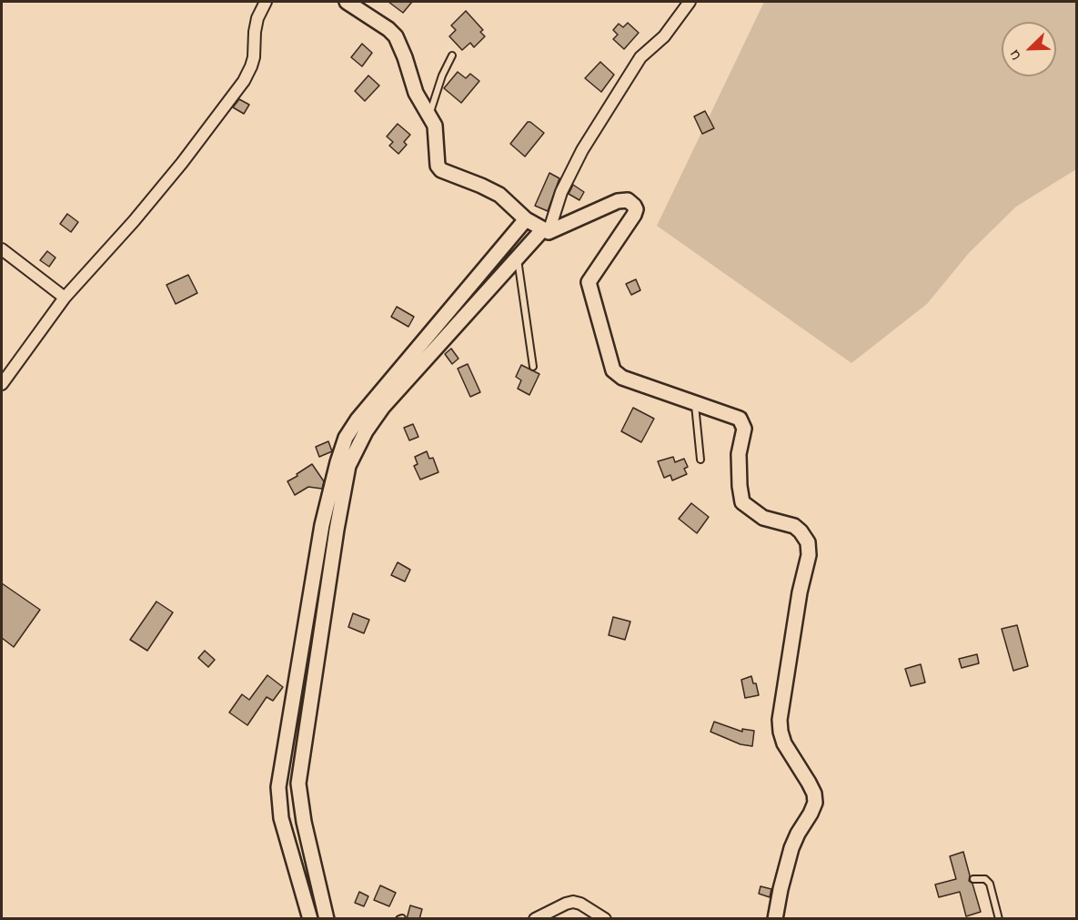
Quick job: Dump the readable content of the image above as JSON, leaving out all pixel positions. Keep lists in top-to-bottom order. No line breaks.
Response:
{"north":"bottom left"}
